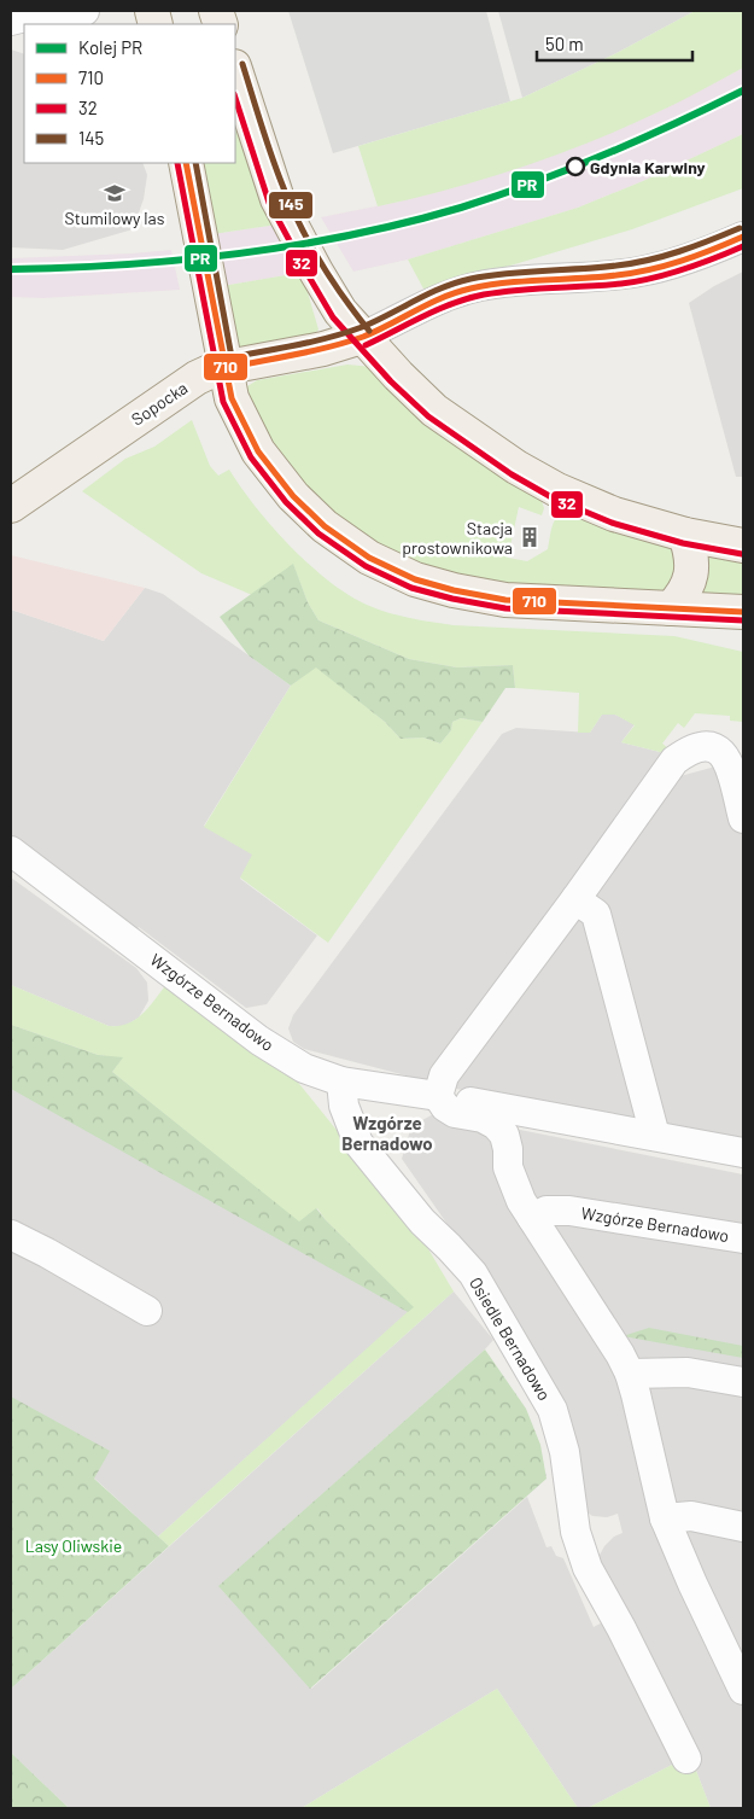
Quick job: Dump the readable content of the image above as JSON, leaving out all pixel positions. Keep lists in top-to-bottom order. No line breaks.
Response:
{"streets":{"main road":["Sopocka"],"street":["Wzgórze Bernadowo","Osiedle Bernadowo"]},"crossings":[["Wzgórze Bernadowo","Osiedle Bernadowo"]],"districts":["Wzgórze Bernadowo"],"parks":["Lasy Oliwskie"],"places":{"other":["Gdynia Karwiny"],"school or university":["Stumilowy las"],"building":["Stacja prostownikowa"]},"lines":["transit line 145","rail line PR","transit line 32","transit line 710"],"legend":["Kolej PR","710","32","145"],"scale_bar":"50 m"}
